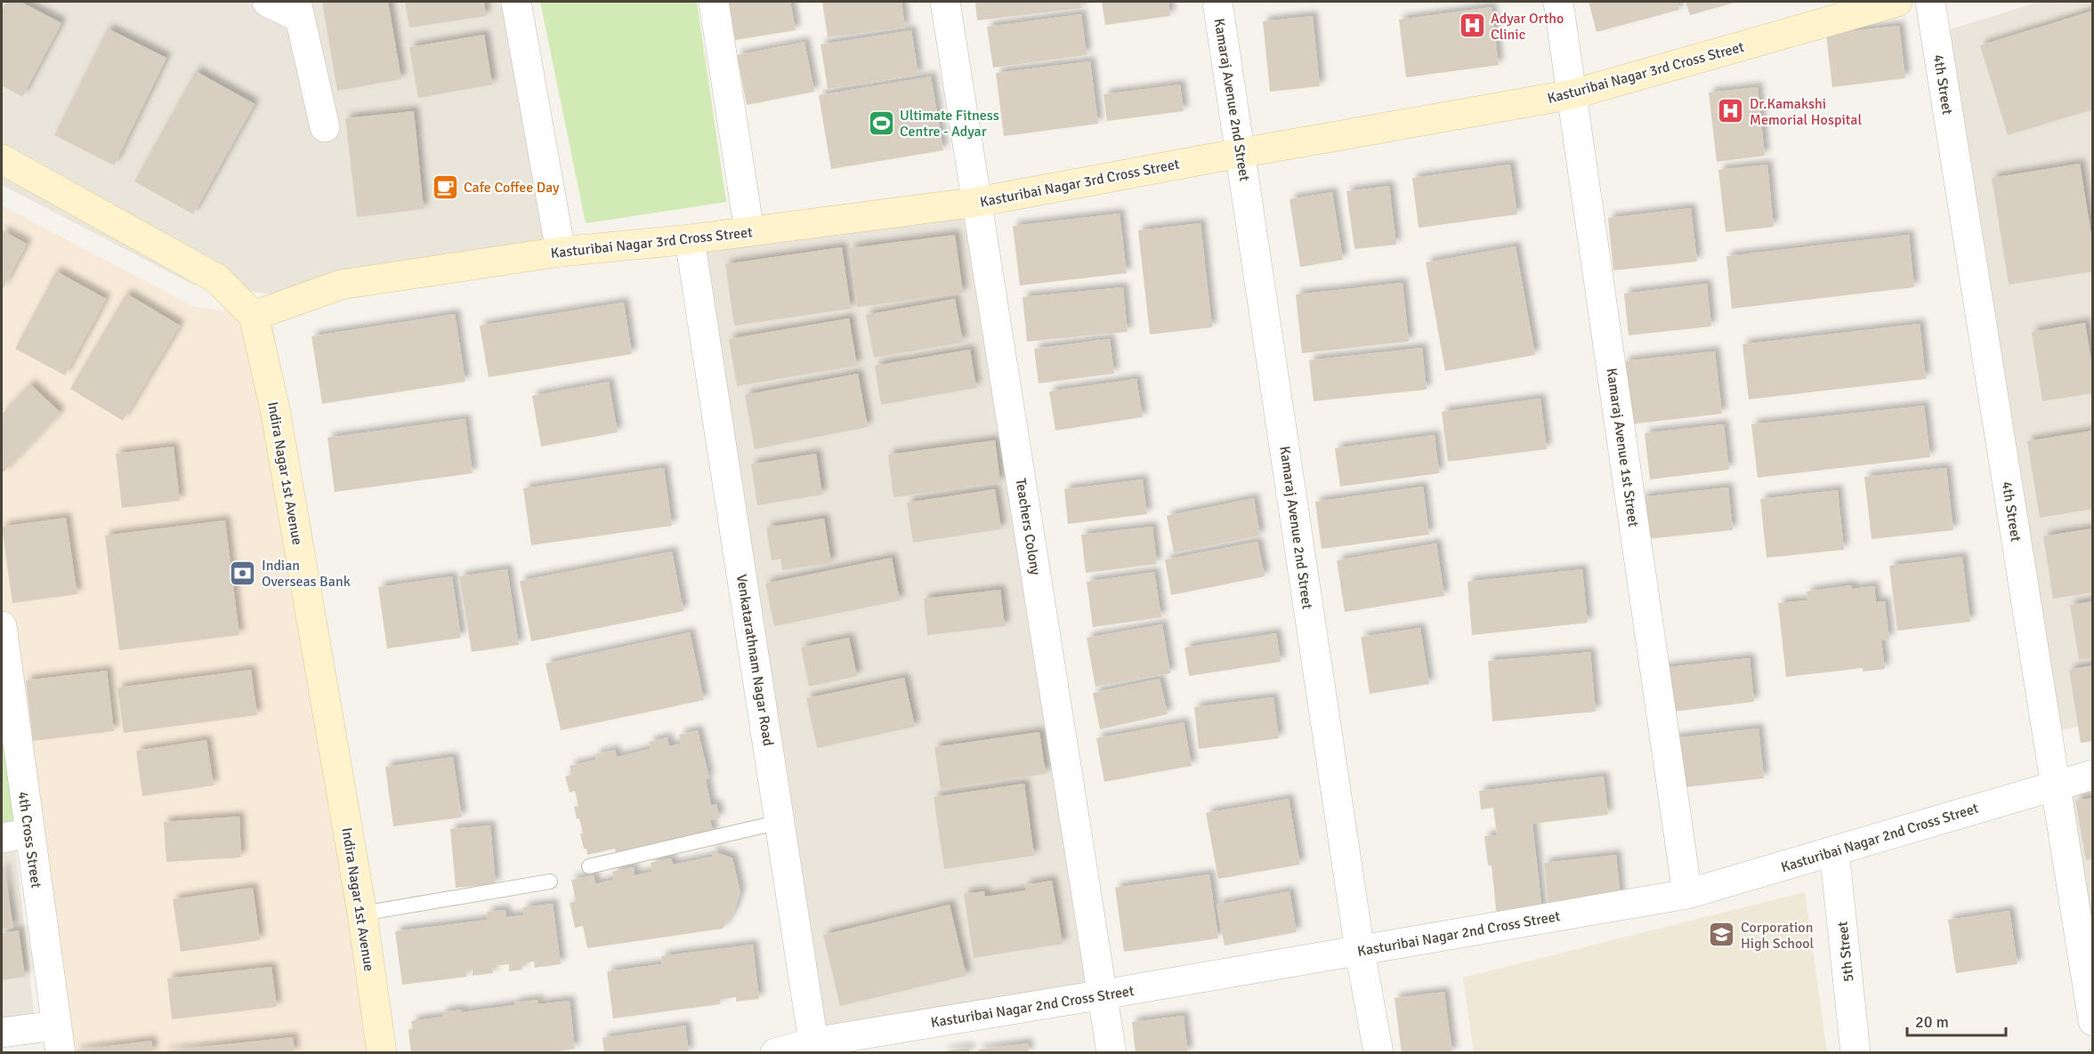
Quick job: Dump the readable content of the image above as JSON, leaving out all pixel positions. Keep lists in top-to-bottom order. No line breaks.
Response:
{"streets":{"street":["Kasturibai Nagar 3rd Cross Street","4th Street","Kamaraj Avenue 2nd Street","Kamaraj Avenue 1st Street","Indira Nagar 1st Avenue","Teachers Colony","Venkatarathnam Nagar Road","Kasturibai Nagar 2nd Cross Street","4th Cross Street","5th Street"]},"crossings":[["Kasturibai Nagar 3rd Cross Street","Kamaraj Avenue 2nd Street"],["Kasturibai Nagar 3rd Cross Street","Kamaraj Avenue 1st Street"],["Kasturibai Nagar 3rd Cross Street","Indira Nagar 1st Avenue"],["Kasturibai Nagar 3rd Cross Street","Teachers Colony"],["Kasturibai Nagar 3rd Cross Street","Venkatarathnam Nagar Road"],["4th Street","Kasturibai Nagar 2nd Cross Street"],["Kamaraj Avenue 2nd Street","Kasturibai Nagar 2nd Cross Street"],["Kamaraj Avenue 1st Street","Kasturibai Nagar 2nd Cross Street"],["Teachers Colony","Kasturibai Nagar 2nd Cross Street"],["Venkatarathnam Nagar Road","Kasturibai Nagar 2nd Cross Street"],["Kasturibai Nagar 2nd Cross Street","5th Street"]],"places":{"hospital":["Adyar Ortho Clinic","Dr.Kamakshi Memorial Hospital"],"sports":["Ultimate Fitness Centre - Adyar"],"cafe":["Cafe Coffee Day"],"bank":["Indian Overseas Bank"],"school or university":["Corporation High School"]},"scale_bar":"20 m"}
